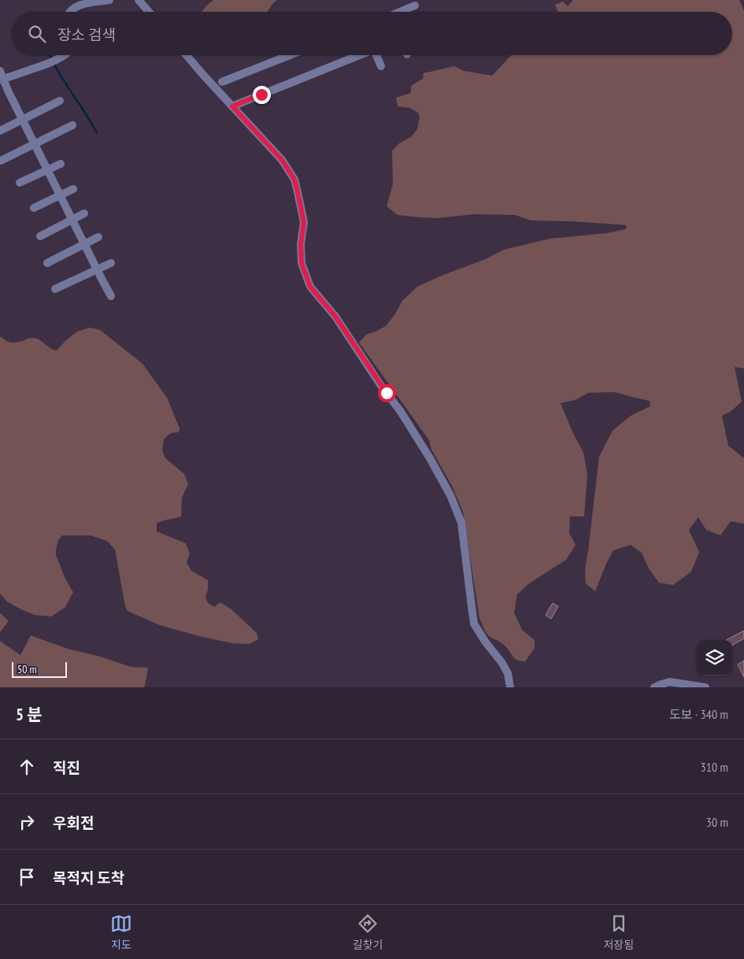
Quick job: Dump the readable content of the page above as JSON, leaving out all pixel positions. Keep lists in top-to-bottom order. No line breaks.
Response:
{"scale_bar":"50 m","page":{"search":"장소 검색","scale":"50 m","heading":["5 분","도보 · 340 m"],"list":[["직진","310 m"],["우회전","30 m"],"목적지 도착"],"nav":["지도","길찾기","저장됨"]}}
